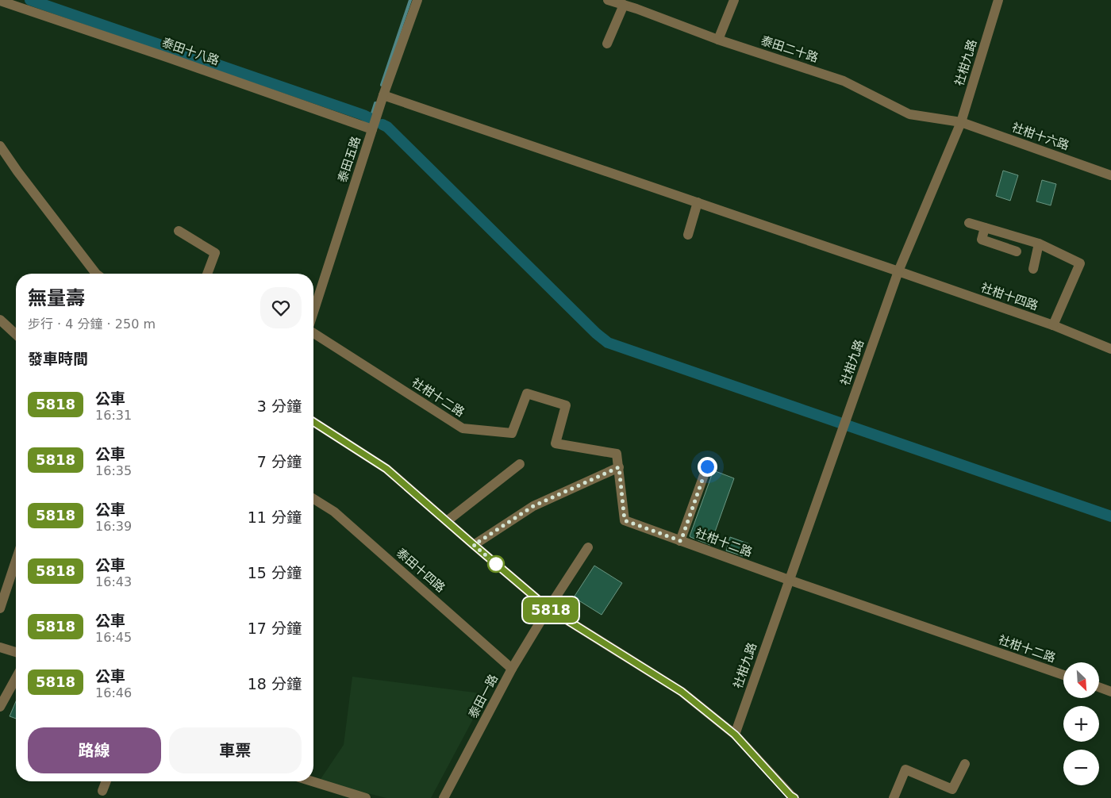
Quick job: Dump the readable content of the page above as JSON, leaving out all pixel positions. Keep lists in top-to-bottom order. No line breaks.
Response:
{"streets":{"street":["泰田二十路","泰田十八路","社柑九路","社柑十六路","泰田五路","社柑十四路","社柑十二路","泰田十四路","泰田一路"]},"crossings":[["泰田二十路","社柑九路"],["泰田二十路","社柑十六路"],["泰田十八路","泰田五路"],["社柑九路","社柑十六路"],["社柑九路","社柑十四路"],["社柑九路","社柑十二路"],["泰田五路","社柑十四路"],["泰田十四路","泰田一路"]],"lines":["bus line 5818"],"north":"bottom right","page":{"on_map":"5818","heading":[["無量壽","步行 · 4 分鐘 · 250 m"],"發車時間"],"list":[{"mark":"5818","name":"公車","note":"16:31","value":"3 分鐘"},{"mark":"5818","name":"公車","note":"16:35","value":"7 分鐘"},{"mark":"5818","name":"公車","note":"16:39","value":"11 分鐘"},{"mark":"5818","name":"公車","note":"16:43","value":"15 分鐘"},{"mark":"5818","name":"公車","note":"16:45","value":"17 分鐘"},{"mark":"5818","name":"公車","note":"16:46","value":"18 分鐘"}],"map_buttons":["+","−"],"buttons":["路線","車票"]}}
